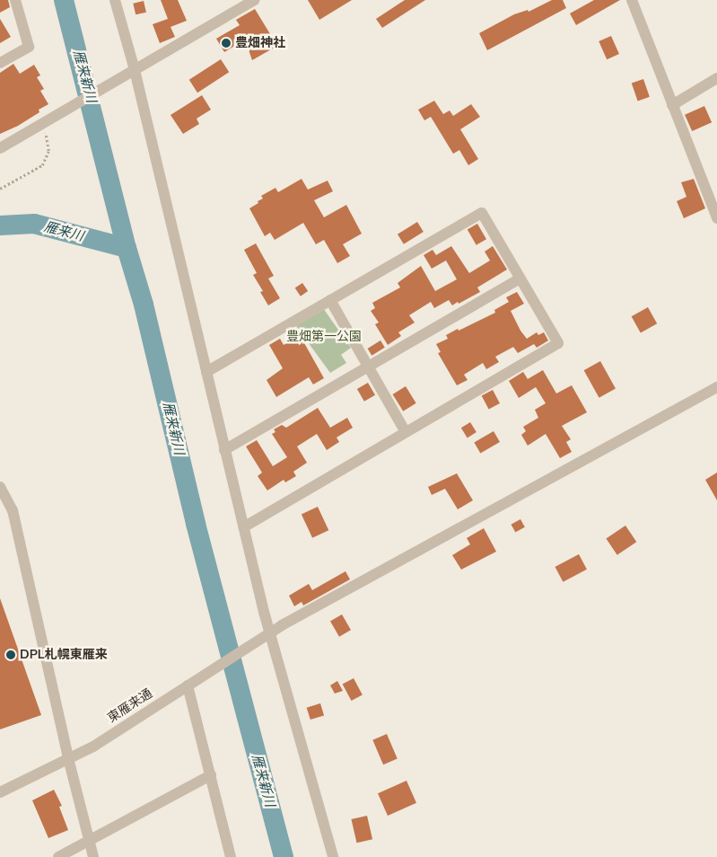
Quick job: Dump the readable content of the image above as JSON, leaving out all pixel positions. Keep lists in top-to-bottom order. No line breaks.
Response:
{"streets":{"street":["東雁来通"]},"water":["雁来新川","雁来川"],"parks":["豊畑第一公園"],"places":["豊畑神社","DPL札幌東雁来"]}
